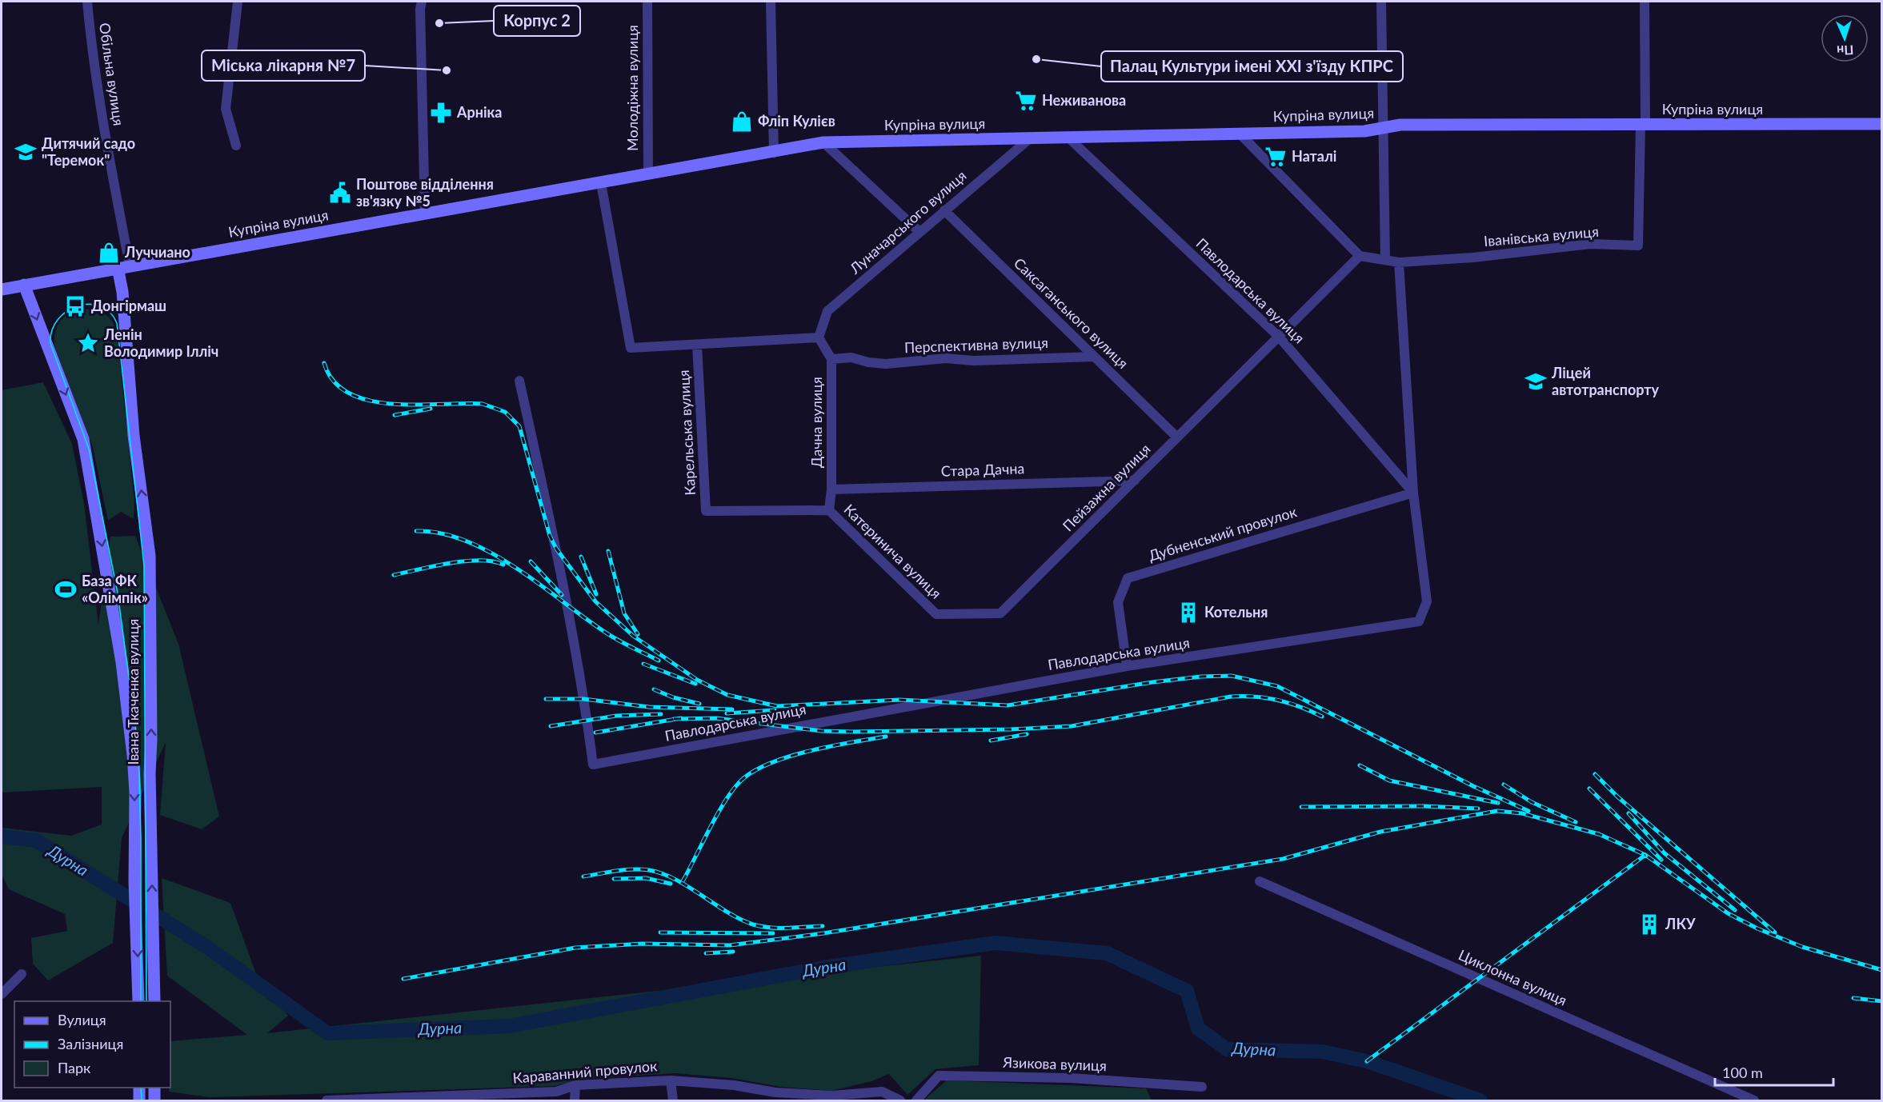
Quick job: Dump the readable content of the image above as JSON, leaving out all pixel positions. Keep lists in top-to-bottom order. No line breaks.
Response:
{"streets":{"main road":["Купріна вулиця","Івана Ткаченка вулиця"],"street":["Обільна вулиця","Молодіжна вулиця","Луначарського вулиця","Іванівська вулиця","Павлодарська вулиця","Саксаганського вулиця","Перспективна вулиця","Дачна вулиця","Карельська вулиця","Стара Дачна","Пейзажна вулиця","Дубненський провулок","Катеринича вулиця","Циклонна вулиця","Язикова вулиця","Караванний провулок"]},"crossings":[["Обільна вулиця","Купріна вулиця"],["Обільна вулиця","Івана Ткаченка вулиця"],["Молодіжна вулиця","Купріна вулиця"],["Купріна вулиця","Луначарського вулиця"],["Купріна вулиця","Іванівська вулиця"],["Купріна вулиця","Павлодарська вулиця"],["Купріна вулиця","Івана Ткаченка вулиця"],["Луначарського вулиця","Саксаганського вулиця"],["Луначарського вулиця","Дачна вулиця"],["Павлодарська вулиця","Пейзажна вулиця"],["Павлодарська вулиця","Дубненський провулок"],["Саксаганського вулиця","Перспективна вулиця"],["Саксаганського вулиця","Пейзажна вулиця"],["Перспективна вулиця","Дачна вулиця"],["Дачна вулиця","Карельська вулиця"],["Дачна вулиця","Стара Дачна"],["Дачна вулиця","Катеринича вулиця"],["Карельська вулиця","Катеринича вулиця"],["Стара Дачна","Пейзажна вулиця"],["Пейзажна вулиця","Катеринича вулиця"]],"water":["Дурна"],"places":{"other":["Корпус 2","Палац Культури імені XXI з'їзду КПРС","Міська лікарня №7"],"supermarket":["Неживанова","Наталі"],"pharmacy":["Арніка"],"shop":["Фліп Кулієв","Луччиано"],"school or university":["Дитячий садо \"Теремок\"","Ліцей автотранспорту"],"public building":["Поштове відділення зв'язку №5"],"bus stop":["Донгірмаш"],"place":["Ленін Володимир Ілліч"],"sports":["База ФК «Олімпік»"],"building":["Котельня","ЛКУ"]},"legend":["Вулиця","Залізниця","Парк"],"scale_bar":"100 m","north":"bottom"}
